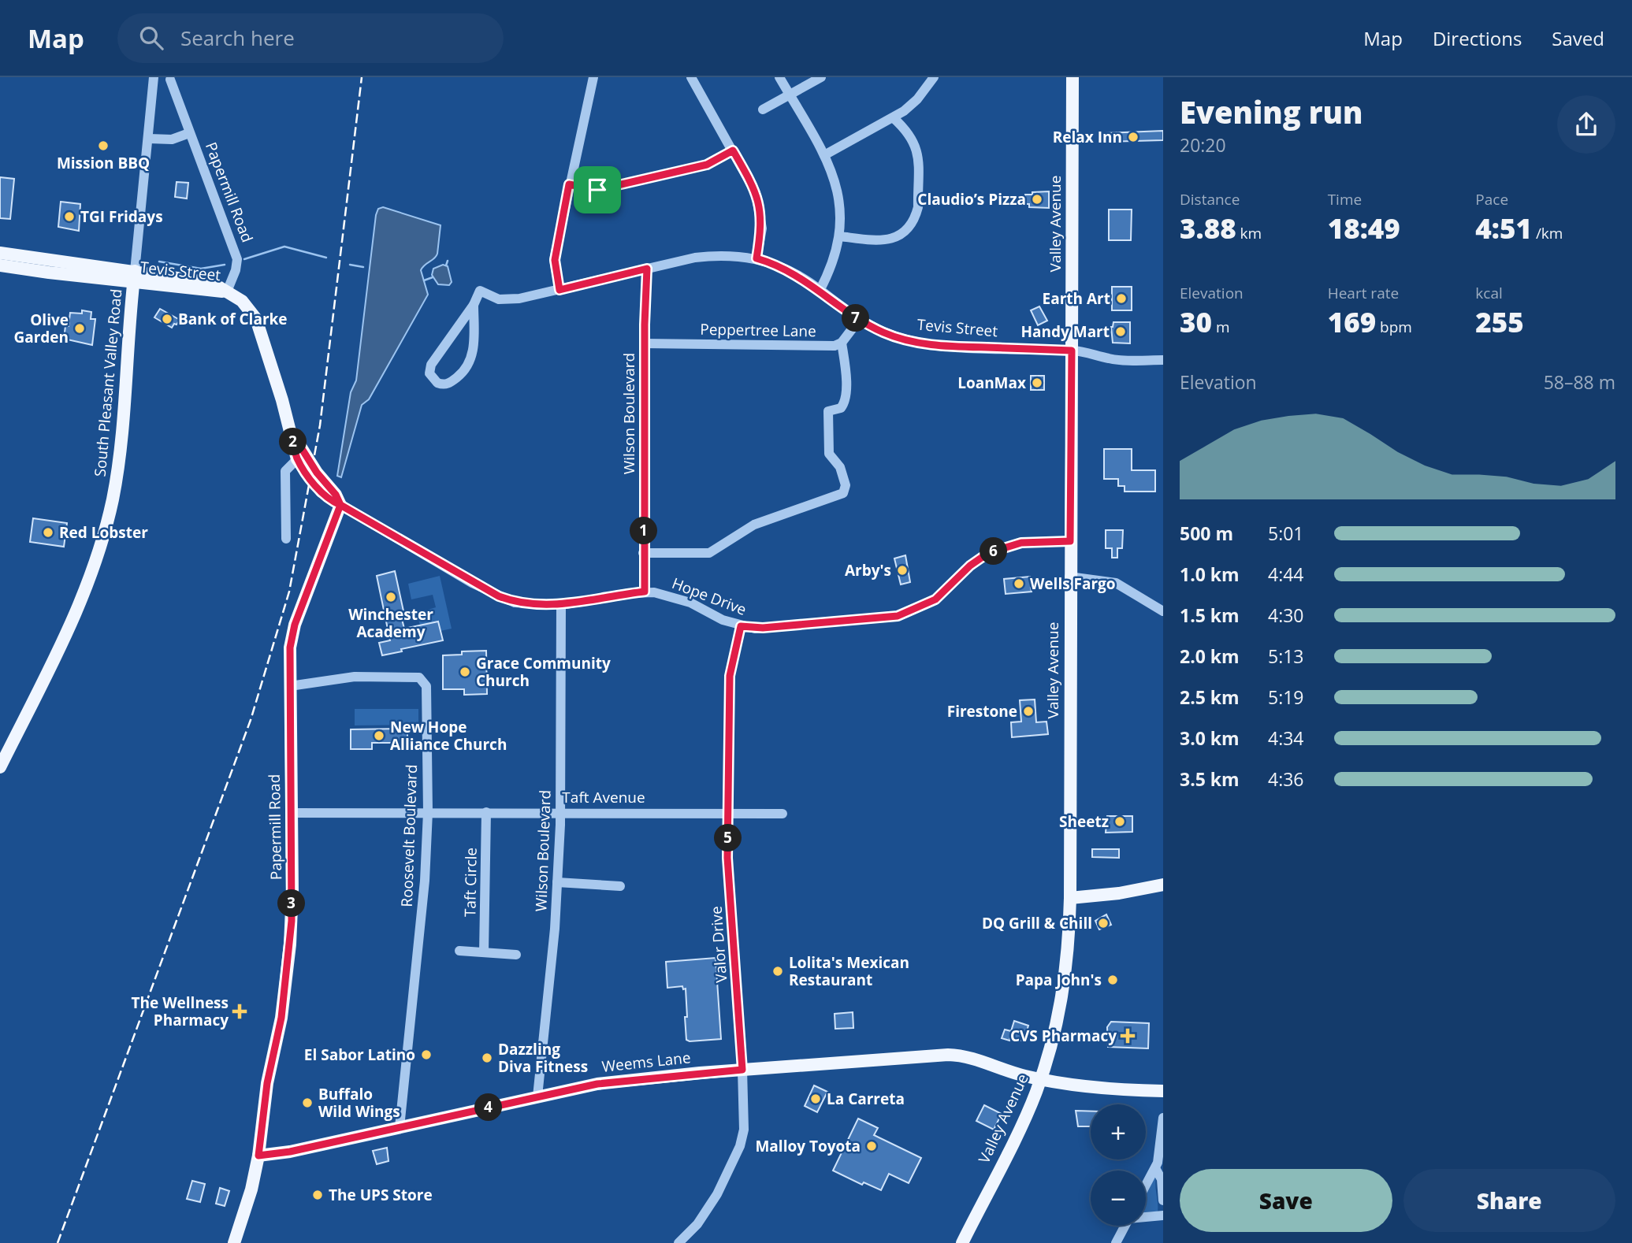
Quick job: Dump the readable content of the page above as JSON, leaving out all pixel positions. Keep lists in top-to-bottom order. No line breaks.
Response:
{"streets":{"main road":["Papermill Road","Valley Avenue","Tevis Street","South Pleasant Valley Road","Weems Lane"],"street":["Peppertree Lane","Wilson Boulevard","Hope Drive","Taft Avenue","Roosevelt Boulevard","Taft Circle","Valor Drive"]},"crossings":[["Papermill Road","Tevis Street"],["Papermill Road","Hope Drive"],["Papermill Road","Taft Avenue"],["Papermill Road","Roosevelt Boulevard"],["Papermill Road","Weems Lane"],["Valley Avenue","Tevis Street"],["Valley Avenue","Hope Drive"],["Valley Avenue","Weems Lane"],["Tevis Street","South Pleasant Valley Road"],["Tevis Street","Wilson Boulevard"],["Peppertree Lane","Wilson Boulevard"],["Wilson Boulevard","Hope Drive"],["Wilson Boulevard","Taft Avenue"],["Wilson Boulevard","Weems Lane"],["Hope Drive","Valor Drive"],["Taft Avenue","Roosevelt Boulevard"],["Taft Avenue","Taft Circle"],["Taft Avenue","Valor Drive"],["Roosevelt Boulevard","Weems Lane"],["Valor Drive","Weems Lane"]],"places":{"other":["Relax Inn","Mission BBQ","Claudio’s Pizza","TGI Fridays","Earth Art","Bank of Clarke","Olive Garden","Handy Mart","LoanMax","Red Lobster","Arby's","Wells Fargo","Winchester Academy","Grace Community Church","Firestone","New Hope Alliance Church","Sheetz","DQ Grill & Chill","Lolita's Mexican Restaurant","Papa John's","El Sabor Latino","Dazzling Diva Fitness","La Carreta","Buffalo Wild Wings","Malloy Toyota","The UPS Store"],"health":["The Wellness Pharmacy","CVS Pharmacy"]},"page":{"header":"Map","search":"Search here","nav":["Map","Directions","Saved"],"heading":["Evening run","20:20"],"stats":[["Distance","3.88 km"],["Time","18:49"],["Pace","4:51 /km"],["Elevation","30 m"],["Heart rate","169 bpm"],["kcal","255"]],"pins":["7","2","1","6","5","3","4"],"chart":["Elevation","58–88 m"],"list":[{"name":"500 m","note":"5:01"},{"name":"1.0 km","note":"4:44"},{"name":"1.5 km","note":"4:30"},{"name":"2.0 km","note":"5:13"},{"name":"2.5 km","note":"5:19"},{"name":"3.0 km","note":"4:34"},{"name":"3.5 km","note":"4:36"}],"map_buttons":["+","−"],"buttons":["Save","Share"]}}
